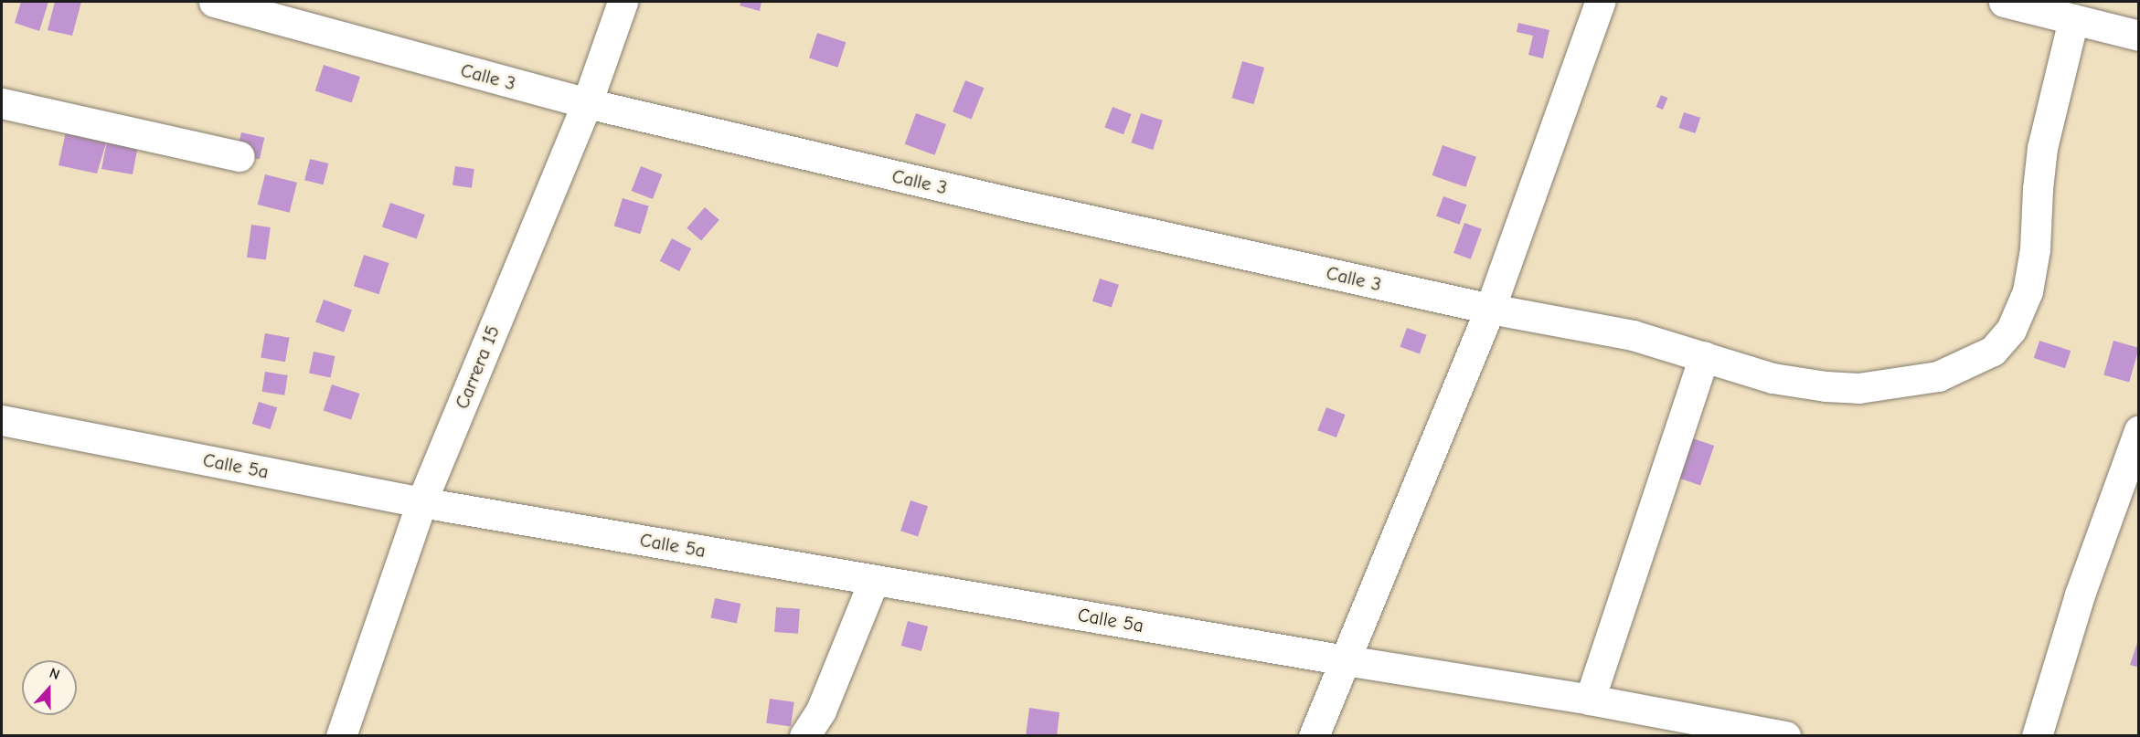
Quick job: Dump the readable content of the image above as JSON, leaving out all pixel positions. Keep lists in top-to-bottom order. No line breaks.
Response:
{"streets":{"street":["Calle 3","Carrera 15","Calle 5a"]},"crossings":[["Calle 3","Carrera 15"],["Carrera 15","Calle 5a"]],"north":"top"}
